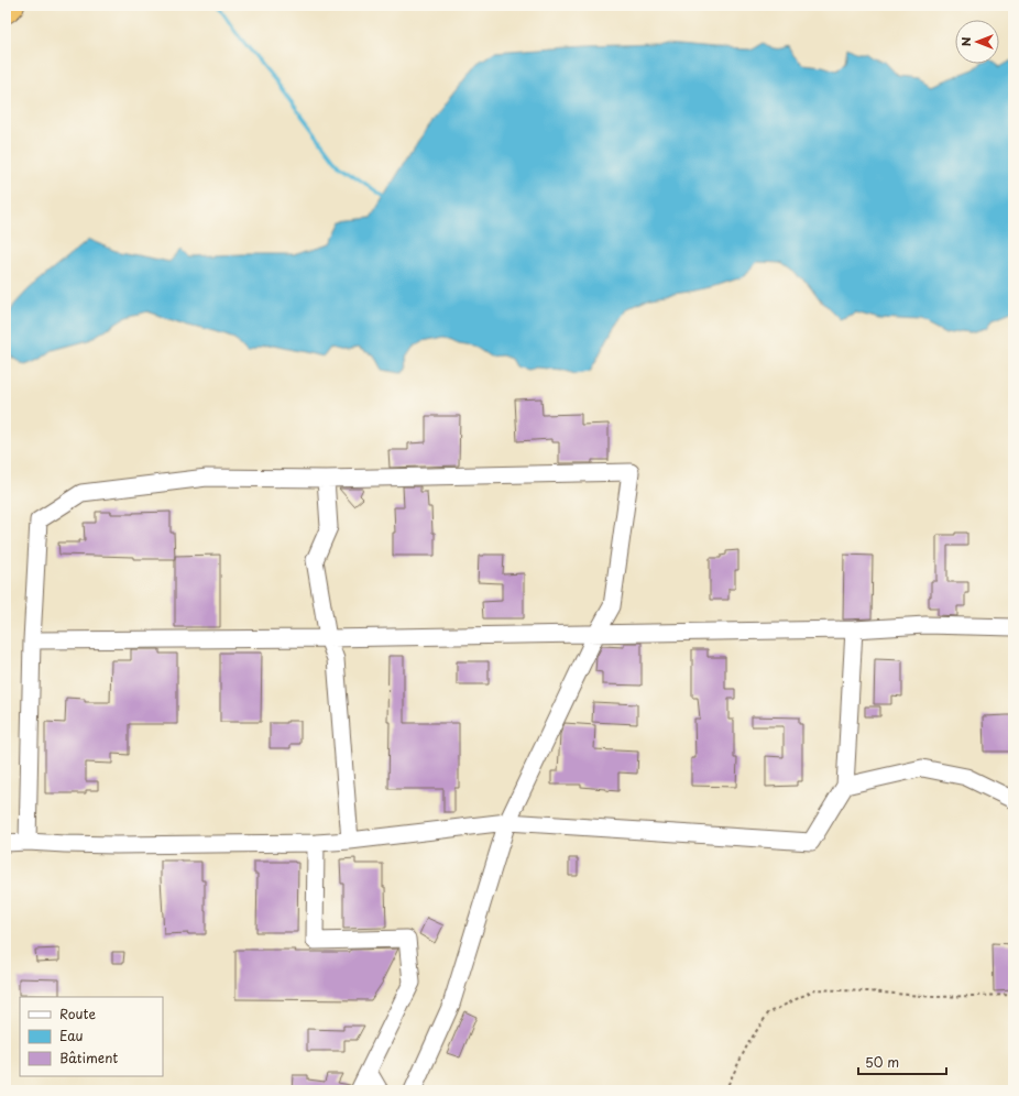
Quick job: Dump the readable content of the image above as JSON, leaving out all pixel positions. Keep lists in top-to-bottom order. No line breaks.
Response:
{"legend":["Route","Eau","Bâtiment"],"scale_bar":"50 m","north":"left"}
